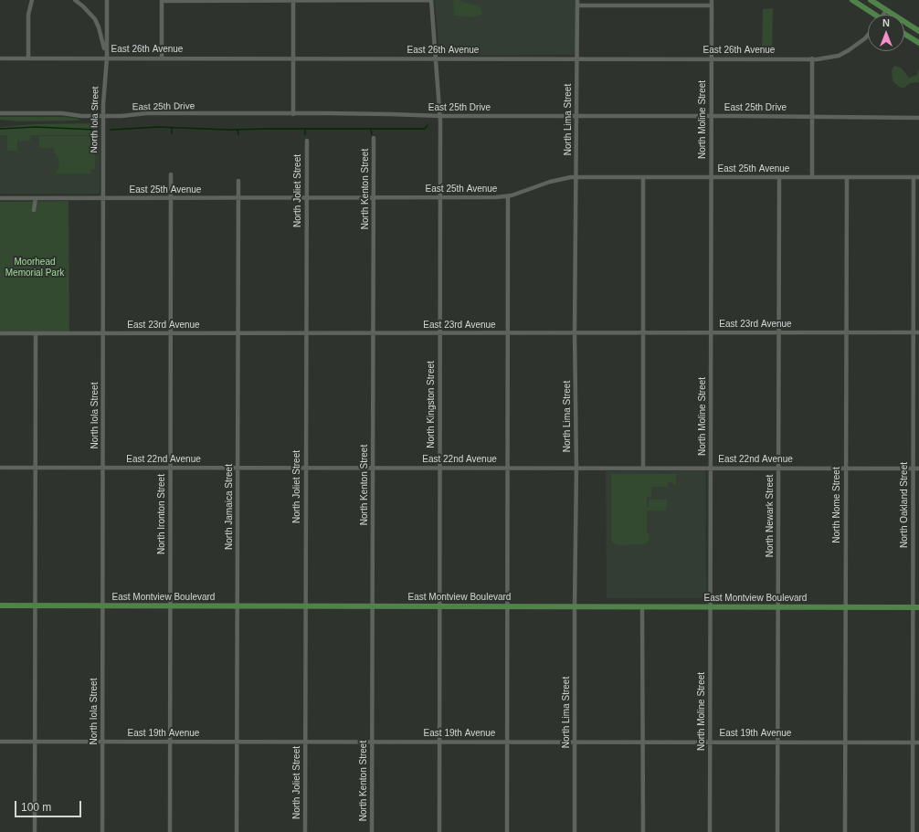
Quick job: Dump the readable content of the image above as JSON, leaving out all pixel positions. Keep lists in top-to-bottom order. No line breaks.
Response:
{"streets":{"main road":["East Montview Boulevard"],"street":["East 26th Avenue","East 25th Drive","North Iola Street","North Lima Street","North Moline Street","East 25th Avenue","North Kenton Street","North Joliet Street","East 23rd Avenue","North Kingston Street","East 22nd Avenue","North Nome Street","North Oakland Street","North Jamaica Street","North Ironton Street","North Newark Street","East 19th Avenue"]},"crossings":[["East 26th Avenue","North Iola Street"],["East 26th Avenue","North Lima Street"],["East 26th Avenue","North Moline Street"],["East 26th Avenue","North Kingston Street"],["East 25th Drive","North Iola Street"],["East 25th Drive","North Lima Street"],["East 25th Drive","North Moline Street"],["East 25th Drive","North Kingston Street"],["North Iola Street","East 25th Avenue"],["North Iola Street","East 23rd Avenue"],["North Iola Street","East 22nd Avenue"],["North Iola Street","East Montview Boulevard"],["North Iola Street","East 19th Avenue"],["North Lima Street","East 25th Avenue"],["North Lima Street","East 23rd Avenue"],["North Lima Street","East 22nd Avenue"],["North Lima Street","East Montview Boulevard"],["North Lima Street","East 19th Avenue"],["North Moline Street","East 25th Avenue"],["North Moline Street","East 23rd Avenue"],["North Moline Street","East 22nd Avenue"],["North Moline Street","East Montview Boulevard"],["North Moline Street","East 19th Avenue"],["East 25th Avenue","North Kenton Street"],["East 25th Avenue","North Joliet Street"],["East 25th Avenue","North Kingston Street"],["East 25th Avenue","North Nome Street"],["East 25th Avenue","North Oakland Street"],["East 25th Avenue","North Jamaica Street"],["East 25th Avenue","North Ironton Street"],["East 25th Avenue","North Newark Street"],["North Kenton Street","East 23rd Avenue"],["North Kenton Street","East 22nd Avenue"],["North Kenton Street","East Montview Boulevard"],["North Kenton Street","East 19th Avenue"],["North Joliet Street","East 23rd Avenue"],["North Joliet Street","East 22nd Avenue"],["North Joliet Street","East Montview Boulevard"],["North Joliet Street","East 19th Avenue"],["East 23rd Avenue","North Kingston Street"],["East 23rd Avenue","North Nome Street"],["East 23rd Avenue","North Oakland Street"],["East 23rd Avenue","North Jamaica Street"],["East 23rd Avenue","North Ironton Street"],["East 23rd Avenue","North Newark Street"],["North Kingston Street","East 22nd Avenue"],["North Kingston Street","East Montview Boulevard"],["North Kingston Street","East 19th Avenue"],["East 22nd Avenue","North Nome Street"],["East 22nd Avenue","North Oakland Street"],["East 22nd Avenue","North Jamaica Street"],["East 22nd Avenue","North Ironton Street"],["East 22nd Avenue","North Newark Street"],["North Nome Street","East Montview Boulevard"],["North Nome Street","East 19th Avenue"],["North Oakland Street","East Montview Boulevard"],["North Oakland Street","East 19th Avenue"],["North Jamaica Street","East Montview Boulevard"],["North Jamaica Street","East 19th Avenue"],["North Ironton Street","East Montview Boulevard"],["North Ironton Street","East 19th Avenue"],["North Newark Street","East Montview Boulevard"],["North Newark Street","East 19th Avenue"]],"parks":["Moorhead Memorial Park"],"scale_bar":"100 m","north":"top"}
